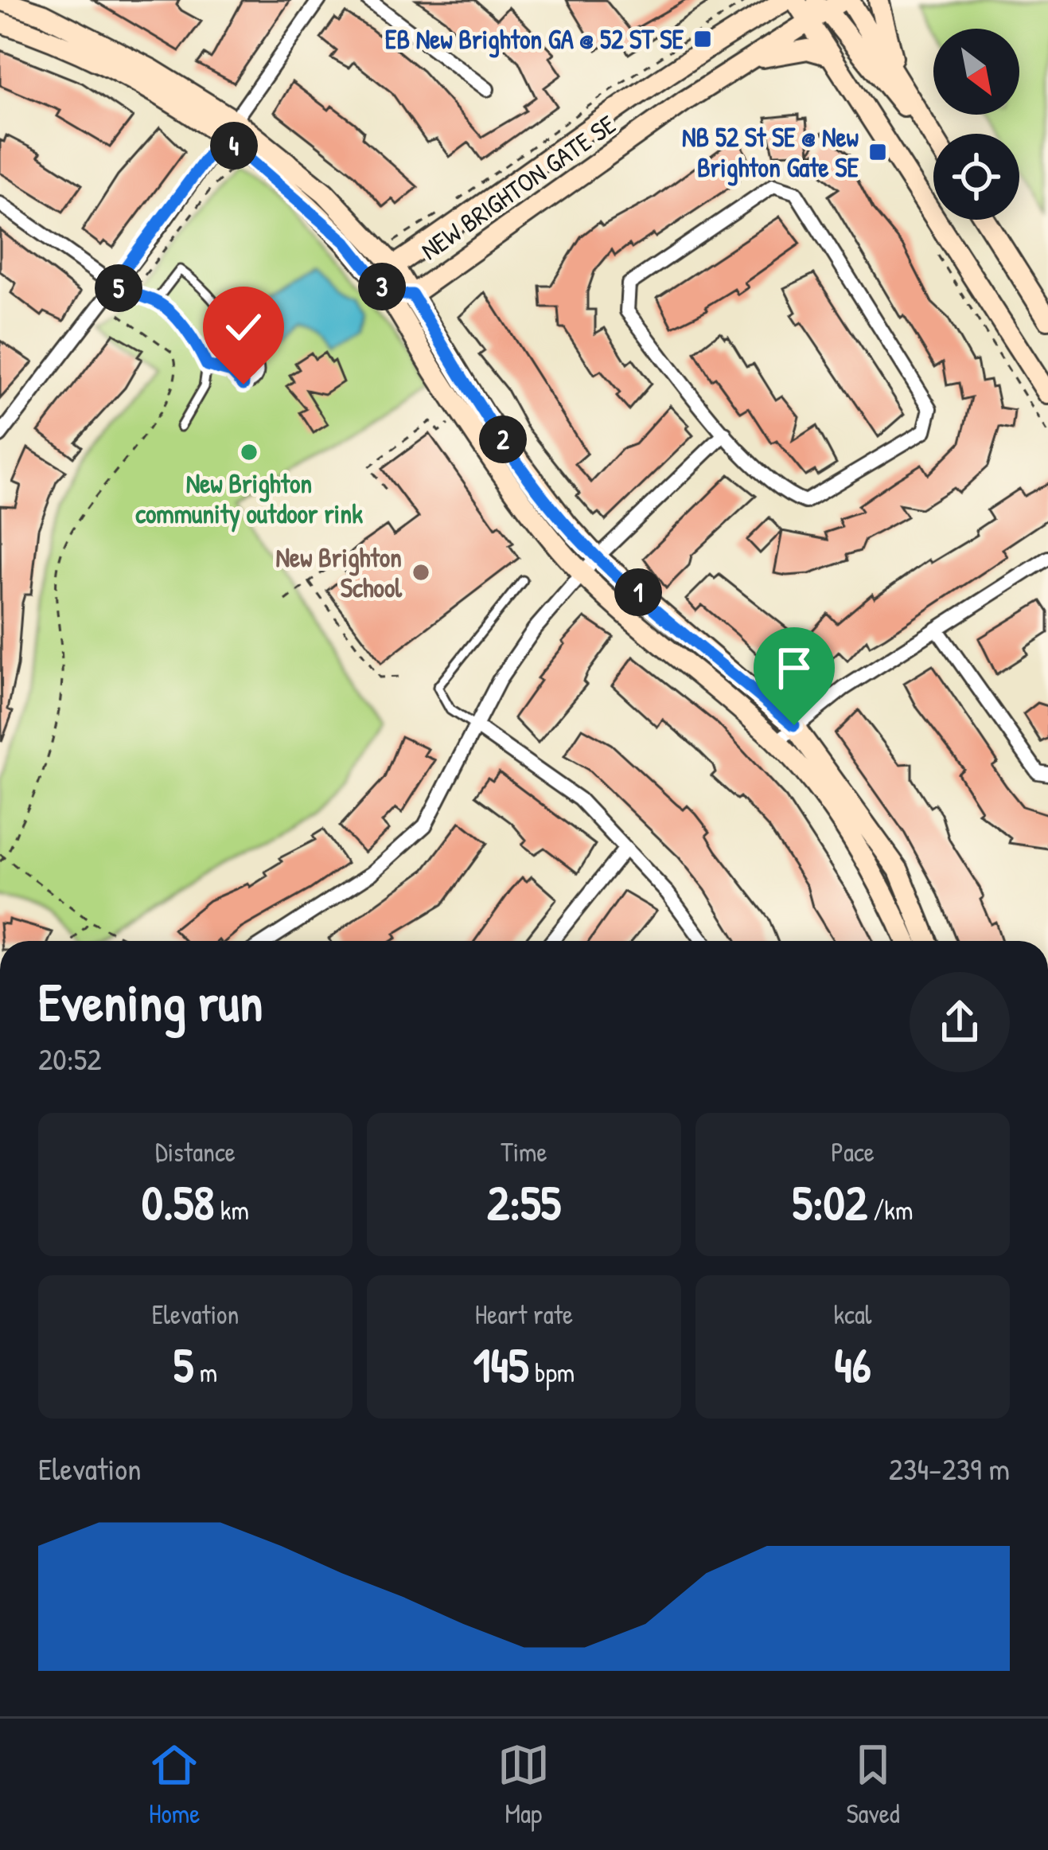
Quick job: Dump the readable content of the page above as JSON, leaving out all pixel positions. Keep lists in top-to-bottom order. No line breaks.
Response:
{"streets":{"street":["NEW BRIGHTON GATE SE"]},"places":{"transit":["EB New Brighton GA @ 52 ST SE","NB 52 St SE @ New Brighton Gate SE"],"other":["New Brighton community outdoor rink","New Brighton School"]},"north":"bottom right","page":{"pins":["4","3","5","2","1"],"heading":["Evening run","20:52"],"stats":[["Distance","0.58 km"],["Time","2:55"],["Pace","5:02 /km"],["Elevation","5 m"],["Heart rate","145 bpm"],["kcal","46"]],"chart":["Elevation","234–239 m"],"tabs":["Home","Map","Saved"]}}
